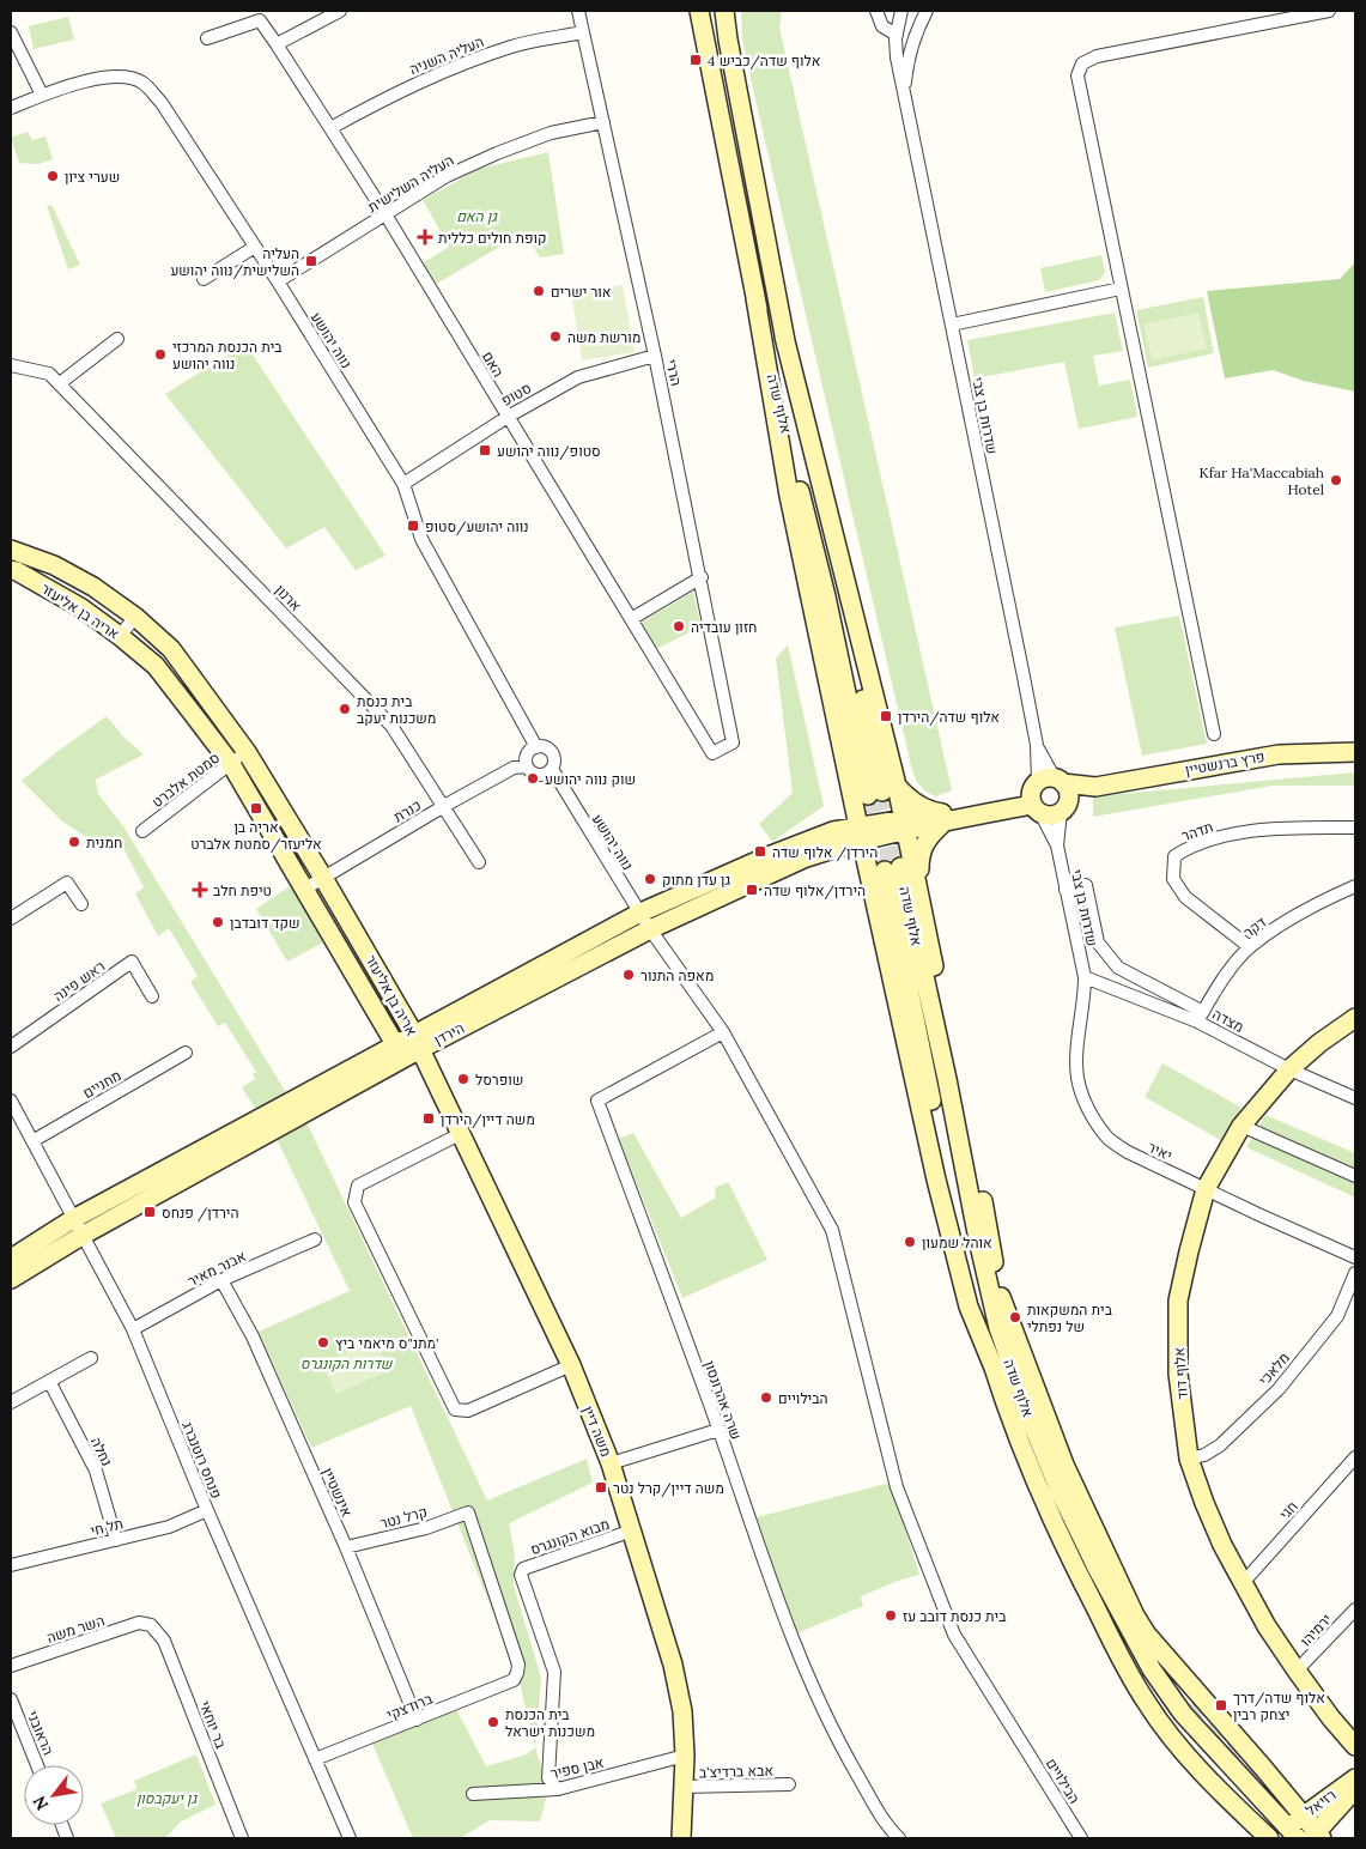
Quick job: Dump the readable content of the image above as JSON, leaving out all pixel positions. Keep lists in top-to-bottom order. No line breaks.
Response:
{"streets":{"main road":["אלוף שדה","אריה בן אליעזר","פרץ ברנשטיין","הירדן","אלוף דוד","משה דיין","רזיאל"],"street":["העליה השניה","העליה השלישית","נווה יהושע","האם","הררי","סטופ","שדרות בן צבי","ארנון","סמטת אלברט","כנרת","תדהר","דקר","ראש פינה","מצדה","מחניים","יאיר","אבנר מאיר","מלאכי","שרה אהרונסון","נחלה","פנחס רוטנברג","אינשטיין","חגי","קרל נטר","תל חי","מבוא הקונגרס","השר משה","ירמיהו","ברודצקי","בר יוחאי","הראובני","אבן ספיר","אבא ברדיצ'ב","הבילויים"]},"crossings":[["העליה השניה","האם"],["העליה השניה","הררי"],["העליה השלישית","נווה יהושע"],["העליה השלישית","האם"],["העליה השלישית","הררי"],["נווה יהושע","סטופ"],["נווה יהושע","כנרת"],["נווה יהושע","הירדן"],["נווה יהושע","הבילויים"],["האם","הררי"],["האם","סטופ"],["הררי","סטופ"],["אלוף שדה","רזיאל"],["שדרות בן צבי","פרץ ברנשטיין"],["שדרות בן צבי","מצדה"],["שדרות בן צבי","יאיר"],["ארנון","כנרת"],["אריה בן אליעזר","סמטת אלברט"],["אריה בן אליעזר","כנרת"],["אריה בן אליעזר","הירדן"],["אריה בן אליעזר","משה דיין"],["פרץ ברנשטיין","הירדן"],["תדהר","דקר"],["דקר","מצדה"],["מצדה","יאיר"],["מצדה","אלוף דוד"],["הירדן","משה דיין"],["הירדן","פנחס רוטנברג"],["הירדן","הבילויים"],["מחניים","פנחס רוטנברג"],["יאיר","אלוף דוד"],["אבנר מאיר","פנחס רוטנברג"],["אבנר מאיר","אינשטיין"],["מלאכי","אלוף דוד"],["אלוף דוד","חגי"],["אלוף דוד","ירמיהו"],["שרה אהרונסון","הבילויים"],["משה דיין","מבוא הקונגרס"],["משה דיין","אבן ספיר"],["משה דיין","אבא ברדיצ'ב"],["נחלה","תל חי"],["פנחס רוטנברג","תל חי"],["פנחס רוטנברג","ברודצקי"],["אינשטיין","קרל נטר"],["אינשטיין","ברודצקי"],["קרל נטר","ברודצקי"],["מבוא הקונגרס","אבן ספיר"],["השר משה","בר יוחאי"]],"parks":["גן האם","שדרות הקונגרס","גן יעקבסון"],"places":{"transit":["אלוף שדה/כביש 4","העליה השלישית/נווה יהושע","סטופ/נווה יהושע","נווה יהושע/סטופ","אלוף שדה/הירדן","אריה בן אליעזר/סמטת אלברט","הירדן/ אלוף שדה","הירדן/אלוף שדה","משה דיין/הירדן","הירדן/ פנחס","משה דיין/קרל נטר","אלוף שדה/דרך יצחק רבין"],"other":["שערי ציון","אור ישרים","מורשת משה","בית הכנסת המרכזי נווה יהושע","Kfar Ha'Maccabiah Hotel","חזון עובדיה","בית כנסת משכנות יעקב","שוק נווה יהושע","חמנית","גן עדן מתוק","שקד דובדבן","מאפה התנור","שופרסל","אוהל שמעון","בית המשקאות של נפתלי","מתנ\"ס מיאמי ביץ'","הבילויים","בית כנסת דובב עז","בית הכנסת משכנות ישראל"],"health":["קופת חולים כללית","טיפת חלב"]},"north":"bottom left"}
